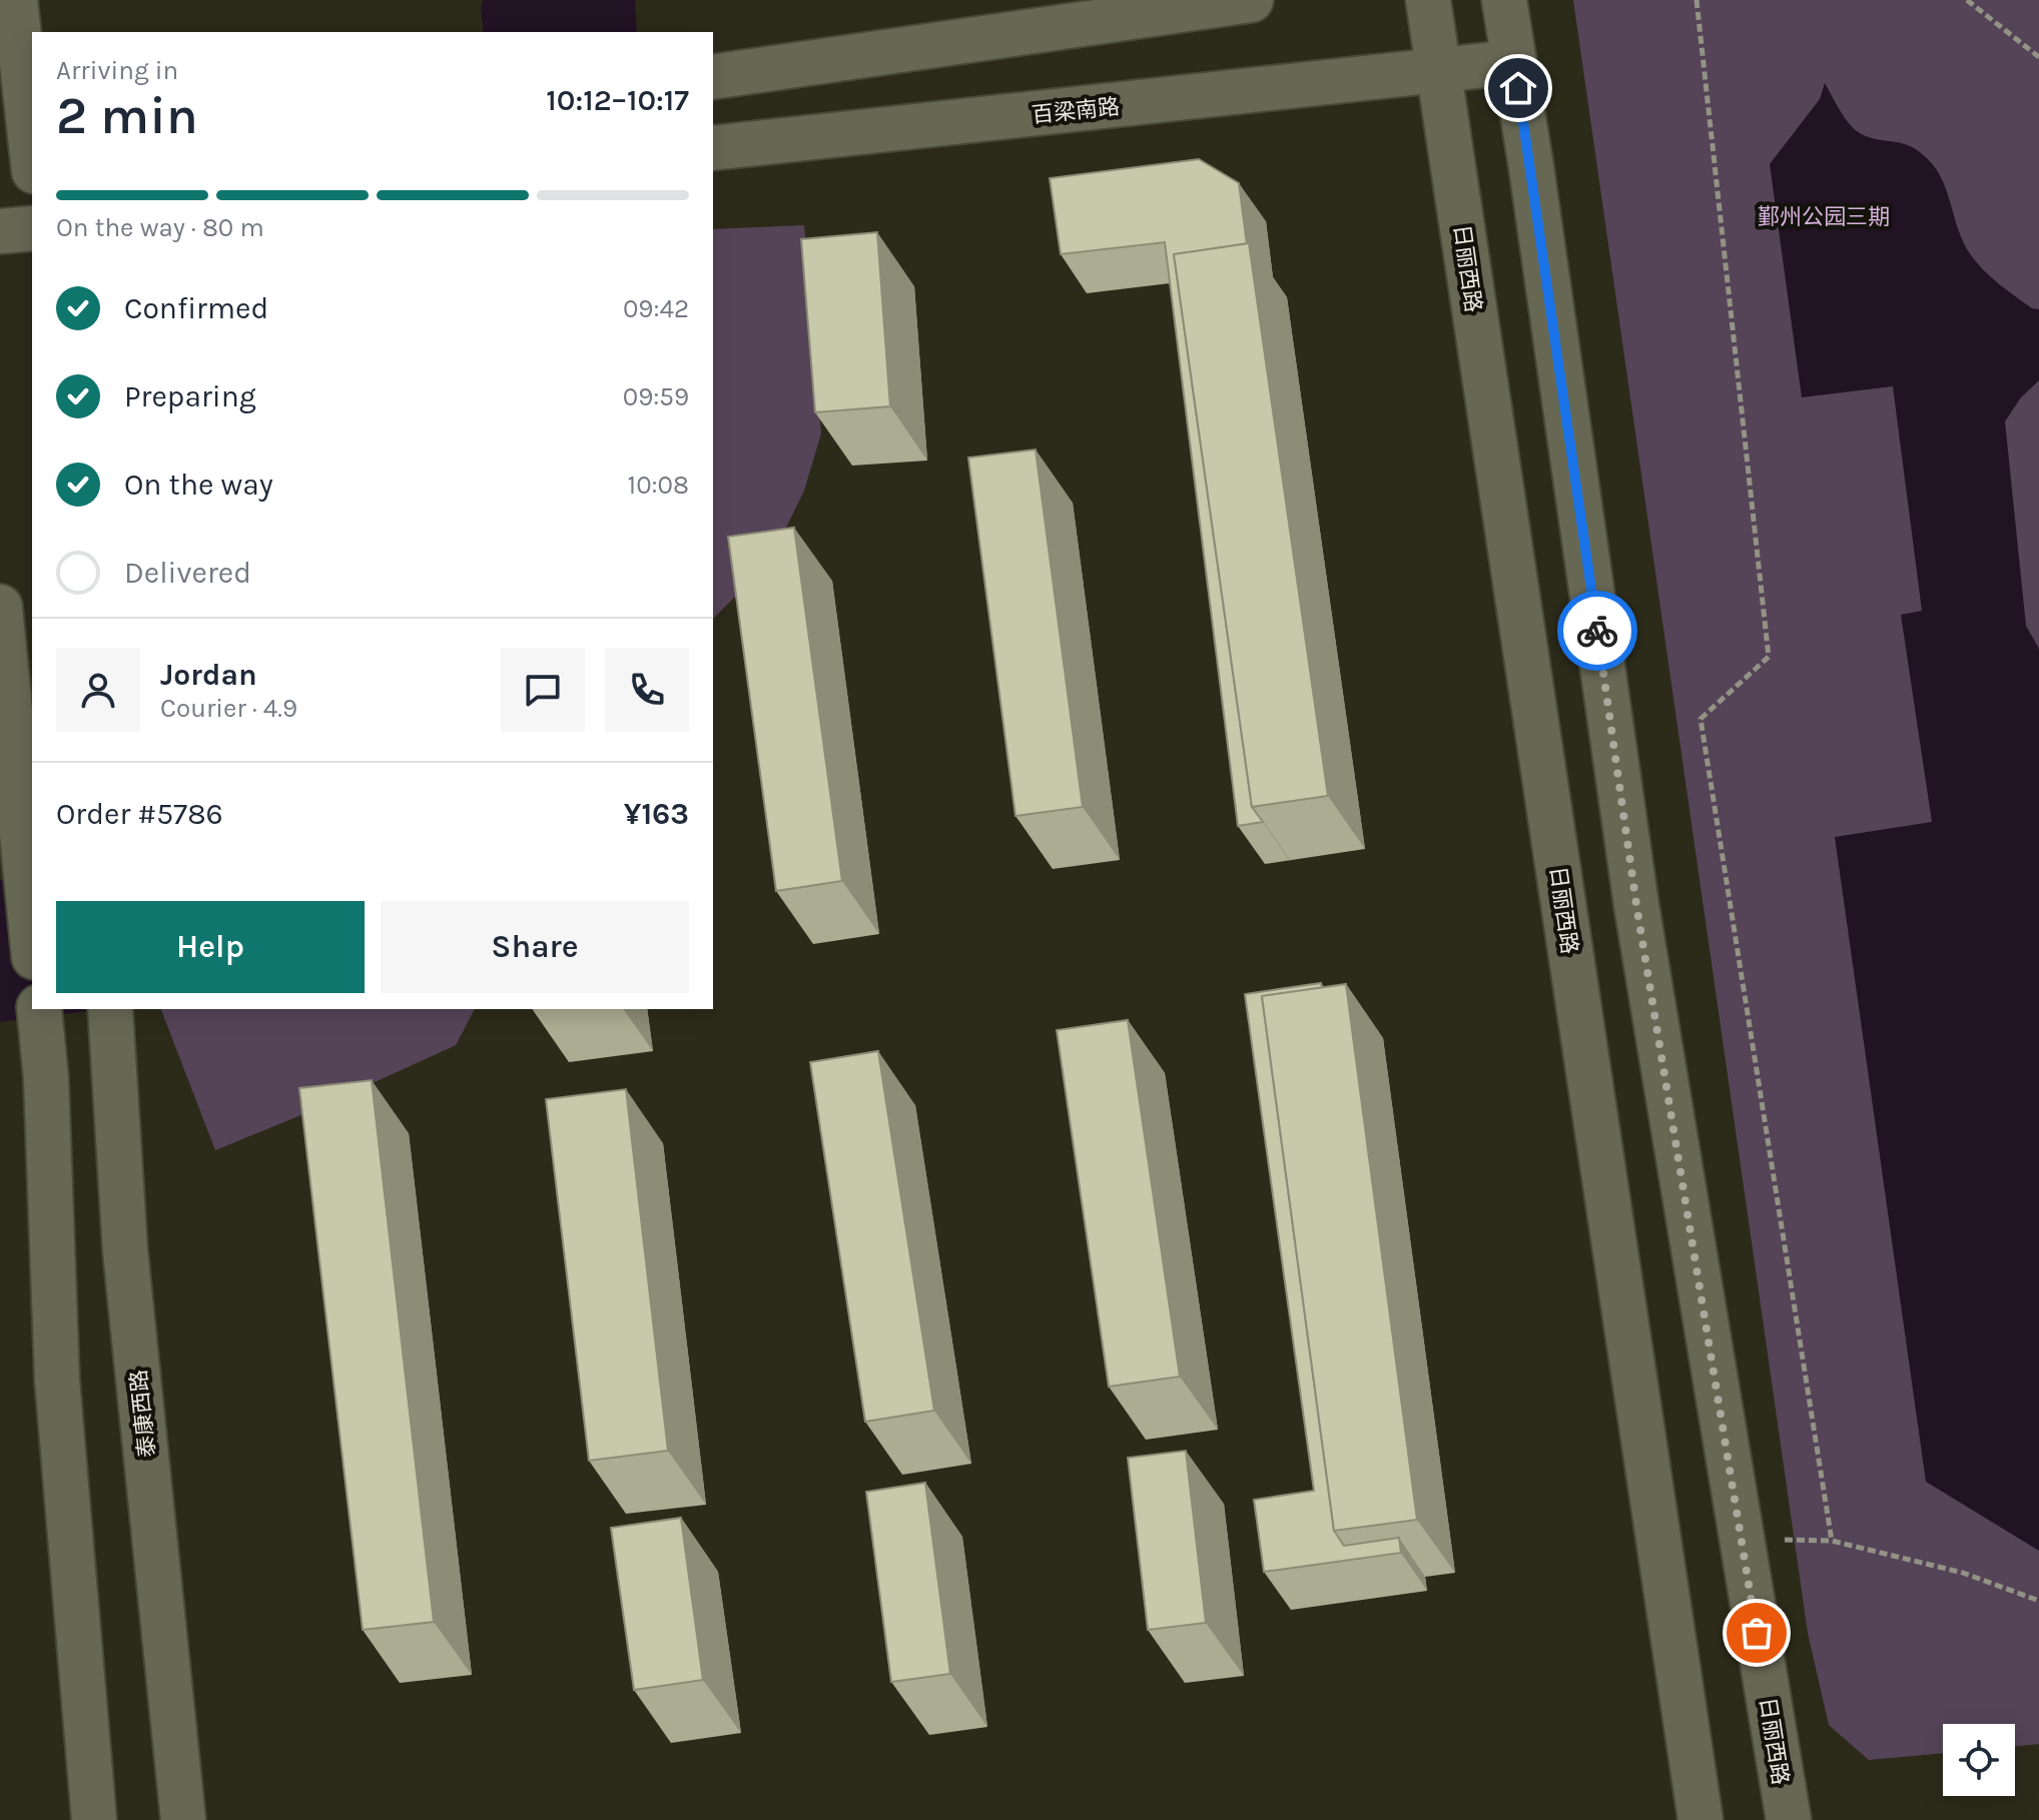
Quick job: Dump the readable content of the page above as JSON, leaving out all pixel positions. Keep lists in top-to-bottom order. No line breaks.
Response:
{"streets":{"main road":["百梁南路","日丽西路","泰康西路"]},"crossings":[["百梁南路","日丽西路"]],"parks":["鄞州公园三期"],"page":{"heading":["2 min","Arriving in","10:12–10:17"],"panel":["Jordan","Courier · 4.9","Order #5786","¥163"],"bar":"On the way · 80 m","list":[["Confirmed","09:42"],["Preparing","09:59"],["On the way","10:08"],"Delivered"],"buttons":["Help","Share"]}}
